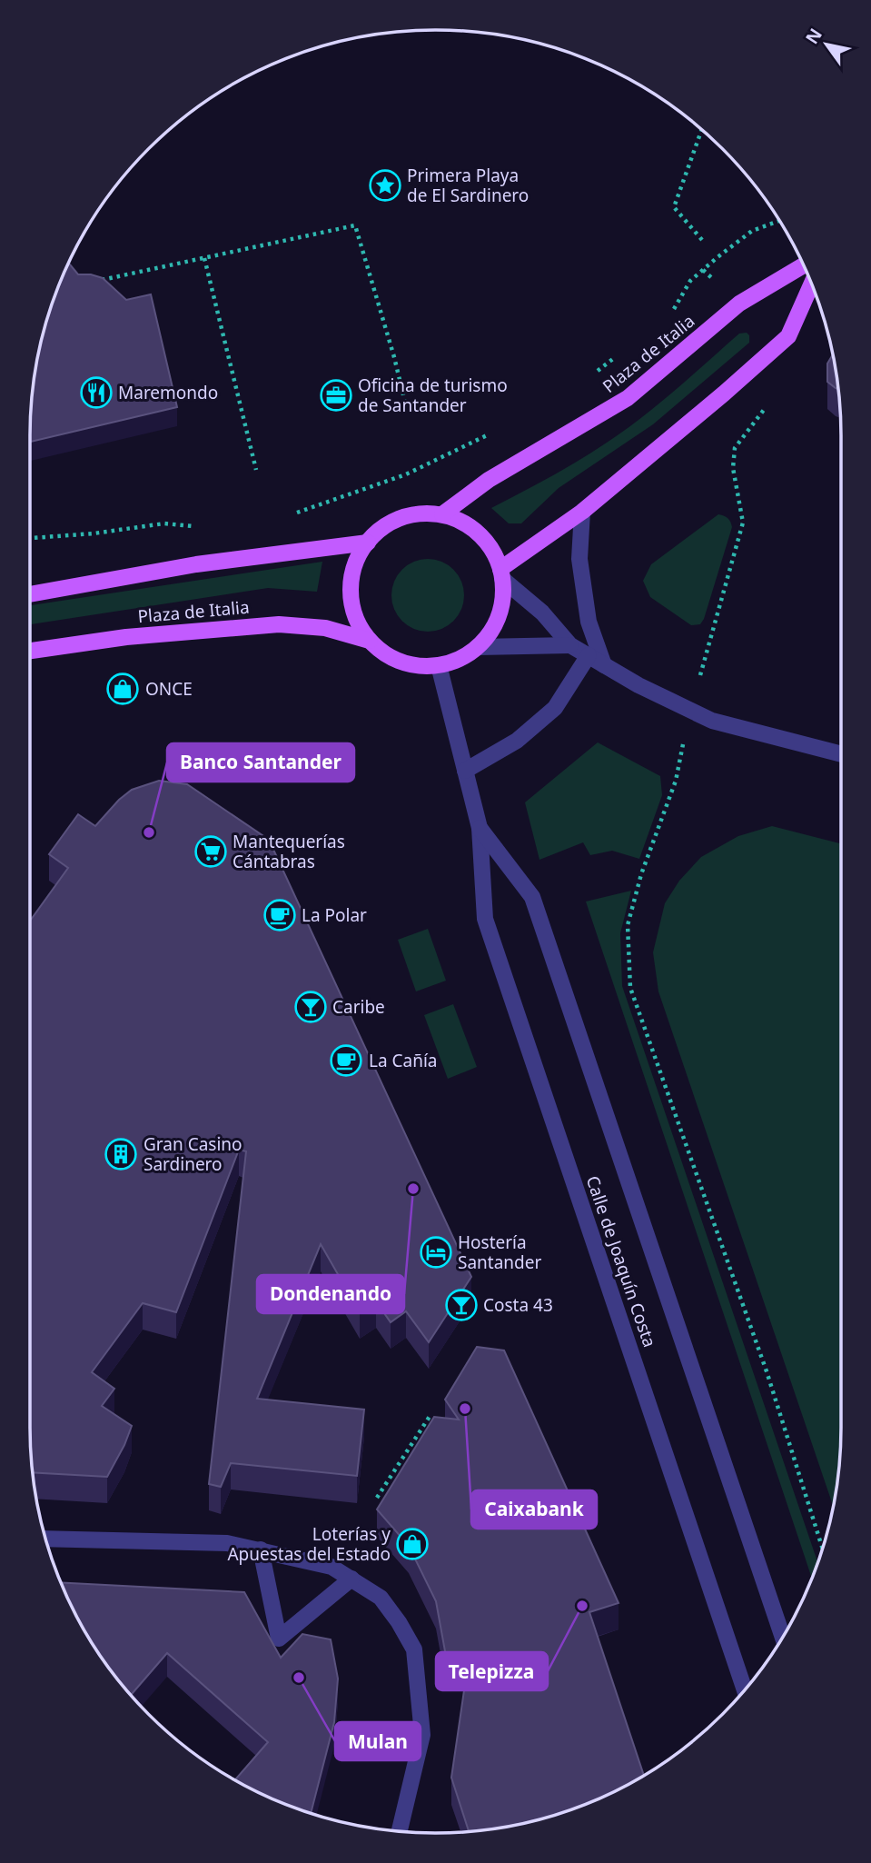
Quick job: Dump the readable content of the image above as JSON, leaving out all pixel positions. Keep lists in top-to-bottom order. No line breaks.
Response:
{"streets":{"main road":["Plaza de Italia"],"street":["Calle de Joaquín Costa"]},"crossings":[["Plaza de Italia","Calle de Joaquín Costa"]],"places":{"place":["Primera Playa de El Sardinero"],"restaurant":["Maremondo"],"office":["Oficina de turismo de Santander"],"shop":["ONCE","Loterías y Apuestas del Estado"],"other":["Banco Santander","Dondenando","Caixabank","Telepizza","Mulan"],"supermarket":["Mantequerías Cántabras"],"cafe":["La Polar","La Cañía"],"bar":["Caribe","Costa 43"],"building":["Gran Casino Sardinero"],"hotel":["Hostería Santander"]},"north":"top left"}
